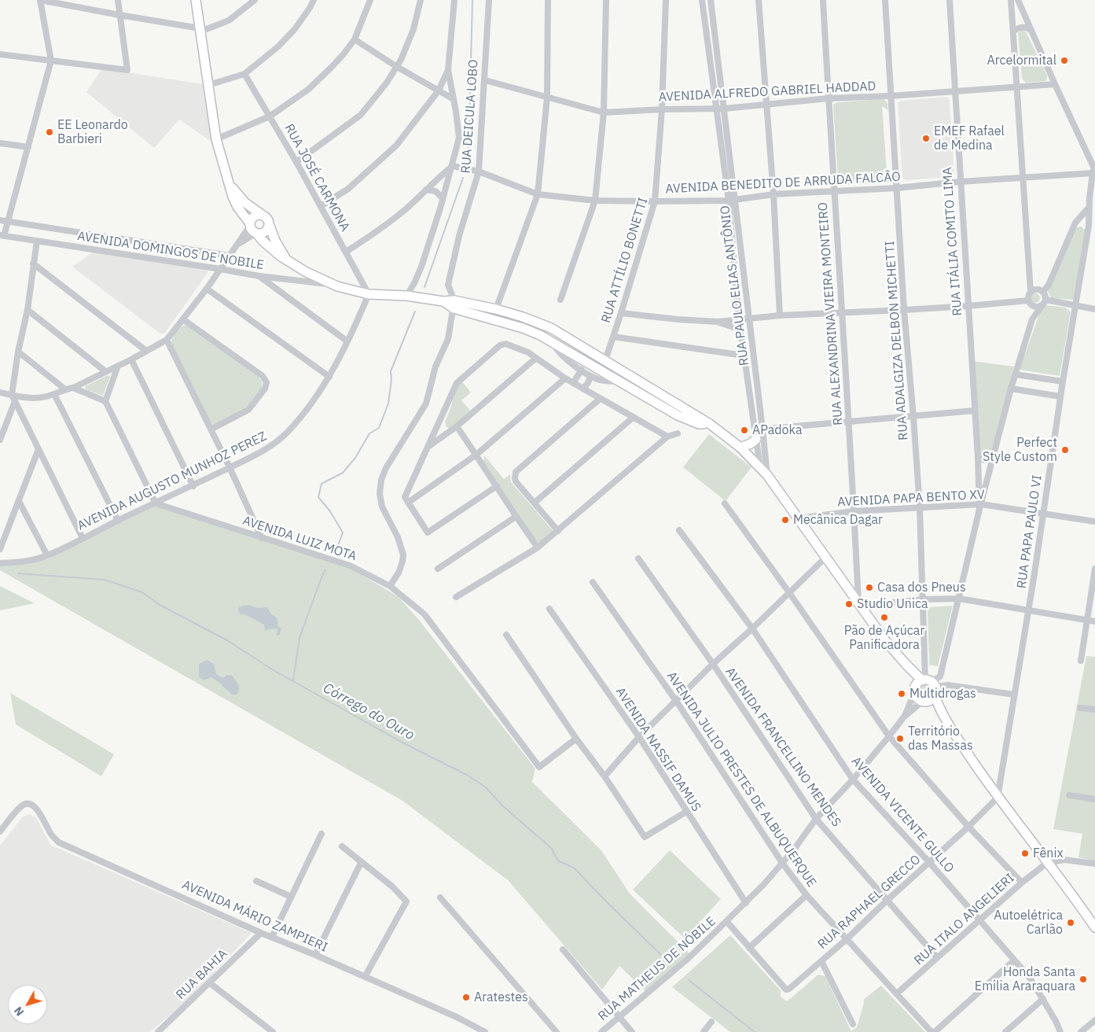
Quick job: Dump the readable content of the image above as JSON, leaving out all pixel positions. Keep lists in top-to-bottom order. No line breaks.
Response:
{"streets":{"street":["AVENIDA ALFREDO GABRIEL HADDAD","RUA DEICULA LOBO","RUA JOSÉ CARMONA","AVENIDA BENEDITO DE ARRUDA FALCÃO","RUA ITÁLIA COMITO LIMA","AVENIDA DOMINGOS DE NOBILE","RUA ATTÍLIO BONETTI","RUA PAULO ELIAS ANTÔNIO","RUA ALEXANDRINA VIEIRA MONTEIRO","RUA ADALGIZA DELBON MICHETTI","AVENIDA AUGUSTO MUNHOZ PEREZ","AVENIDA PAPA BENTO XV","RUA PAPA PAULO VI","AVENIDA LUIZ MOTA","AVENIDA FRANCELLINO MENDES","AVENIDA NASSIF DAMUS","AVENIDA JULIO PRESTES DE ALBUQUERQUE","AVENIDA VICENTE GULLO","RUA RAPHAEL GRECCO","AVENIDA MÁRIO ZAMPIERI","RUA ITALO ANGELIERI","RUA MATHEUS DE NÓBILE","RUA BAHIA"]},"crossings":[["AVENIDA ALFREDO GABRIEL HADDAD","RUA DEICULA LOBO"],["AVENIDA ALFREDO GABRIEL HADDAD","RUA ITÁLIA COMITO LIMA"],["AVENIDA ALFREDO GABRIEL HADDAD","RUA ATTÍLIO BONETTI"],["AVENIDA ALFREDO GABRIEL HADDAD","RUA PAULO ELIAS ANTÔNIO"],["AVENIDA ALFREDO GABRIEL HADDAD","RUA ALEXANDRINA VIEIRA MONTEIRO"],["AVENIDA ALFREDO GABRIEL HADDAD","RUA ADALGIZA DELBON MICHETTI"],["RUA DEICULA LOBO","AVENIDA BENEDITO DE ARRUDA FALCÃO"],["RUA JOSÉ CARMONA","AVENIDA AUGUSTO MUNHOZ PEREZ"],["AVENIDA BENEDITO DE ARRUDA FALCÃO","RUA ITÁLIA COMITO LIMA"],["AVENIDA BENEDITO DE ARRUDA FALCÃO","RUA ATTÍLIO BONETTI"],["AVENIDA BENEDITO DE ARRUDA FALCÃO","RUA PAULO ELIAS ANTÔNIO"],["AVENIDA BENEDITO DE ARRUDA FALCÃO","RUA ALEXANDRINA VIEIRA MONTEIRO"],["AVENIDA BENEDITO DE ARRUDA FALCÃO","RUA ADALGIZA DELBON MICHETTI"],["AVENIDA BENEDITO DE ARRUDA FALCÃO","RUA PAPA PAULO VI"],["RUA ITÁLIA COMITO LIMA","AVENIDA PAPA BENTO XV"],["RUA ALEXANDRINA VIEIRA MONTEIRO","AVENIDA PAPA BENTO XV"],["RUA ADALGIZA DELBON MICHETTI","AVENIDA PAPA BENTO XV"],["AVENIDA AUGUSTO MUNHOZ PEREZ","AVENIDA LUIZ MOTA"],["AVENIDA PAPA BENTO XV","RUA PAPA PAULO VI"],["RUA PAPA PAULO VI","RUA RAPHAEL GRECCO"],["AVENIDA FRANCELLINO MENDES","RUA RAPHAEL GRECCO"],["AVENIDA FRANCELLINO MENDES","RUA ITALO ANGELIERI"],["AVENIDA FRANCELLINO MENDES","RUA MATHEUS DE NÓBILE"],["AVENIDA NASSIF DAMUS","RUA MATHEUS DE NÓBILE"],["AVENIDA JULIO PRESTES DE ALBUQUERQUE","RUA RAPHAEL GRECCO"],["AVENIDA JULIO PRESTES DE ALBUQUERQUE","RUA ITALO ANGELIERI"],["AVENIDA JULIO PRESTES DE ALBUQUERQUE","RUA MATHEUS DE NÓBILE"],["AVENIDA VICENTE GULLO","RUA RAPHAEL GRECCO"],["AVENIDA VICENTE GULLO","RUA ITALO ANGELIERI"],["AVENIDA VICENTE GULLO","RUA MATHEUS DE NÓBILE"],["AVENIDA MÁRIO ZAMPIERI","RUA BAHIA"]],"water":["Córrego do Ouro"],"places":["Arcelormital","EE Leonardo Barbieri","EMEF Rafael de Medina","APadoka","Perfect Style Custom","Mecânica Dagar","Casa dos Pneus","Studio Unica","Pão de Açúcar Panificadora","Multidrogas","Território das Massas","Fênix","Autoelétrica Carlão","Honda Santa Emilia Araraquara","Aratestes"],"north":"bottom left"}
